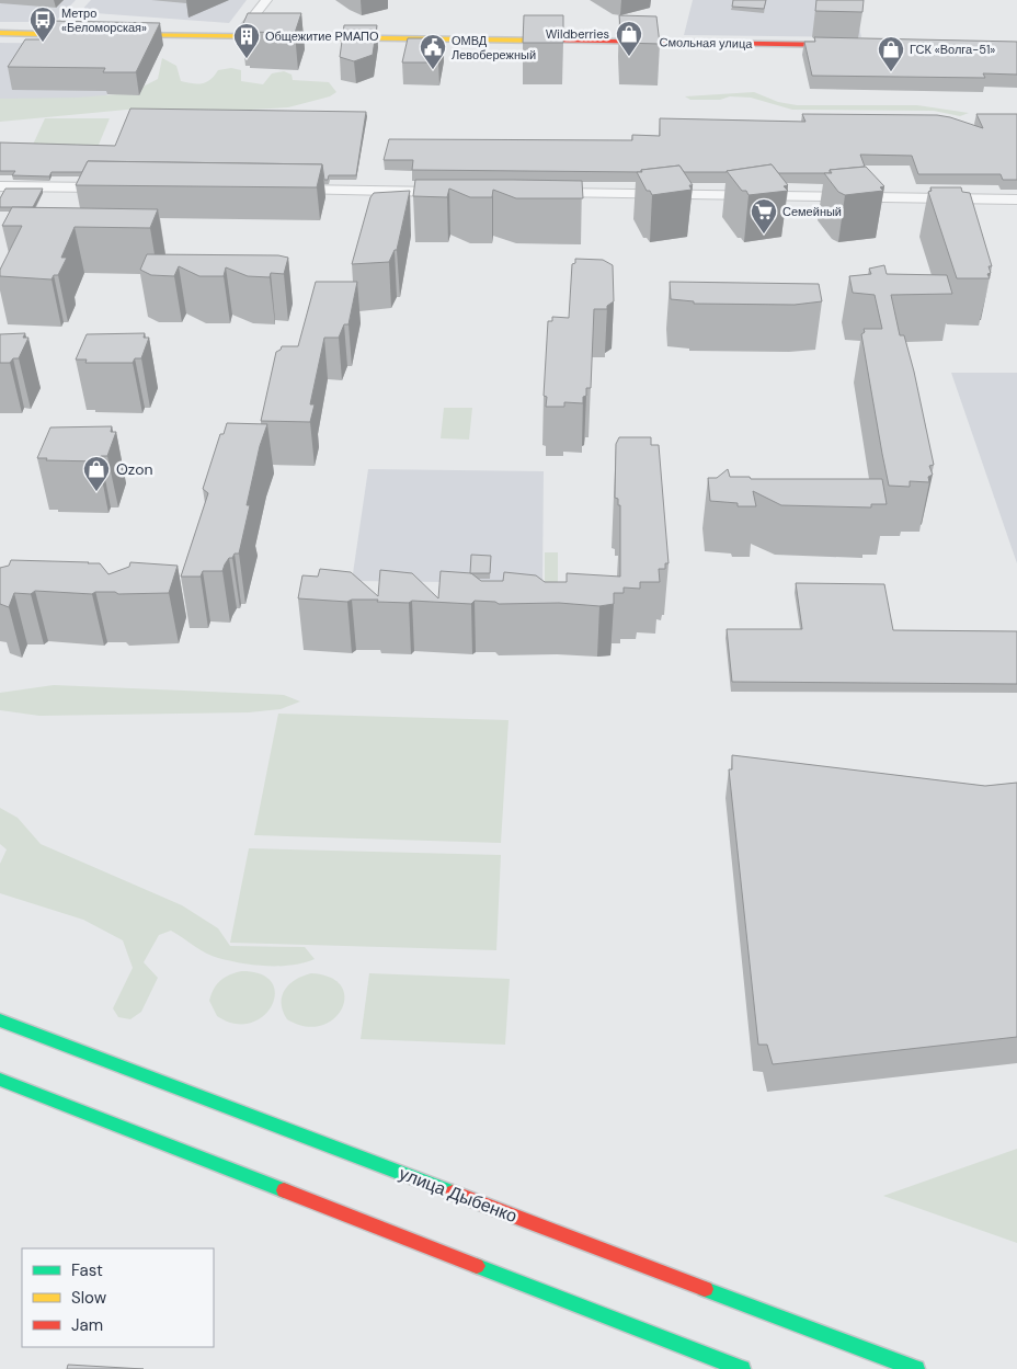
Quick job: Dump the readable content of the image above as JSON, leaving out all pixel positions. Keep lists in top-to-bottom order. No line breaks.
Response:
{"streets":{"street":["Смольная улица","улица Дыбенко"]},"places":{"bus stop":["Метро «Беломорская»"],"shop":["Wildberries","ГСК «Волга-51»","Ozon"],"building":["Общежитие РМАПО"],"public building":["ОМВД Левобережный"],"supermarket":["Семейный"]},"legend":["Fast","Slow","Jam"]}
